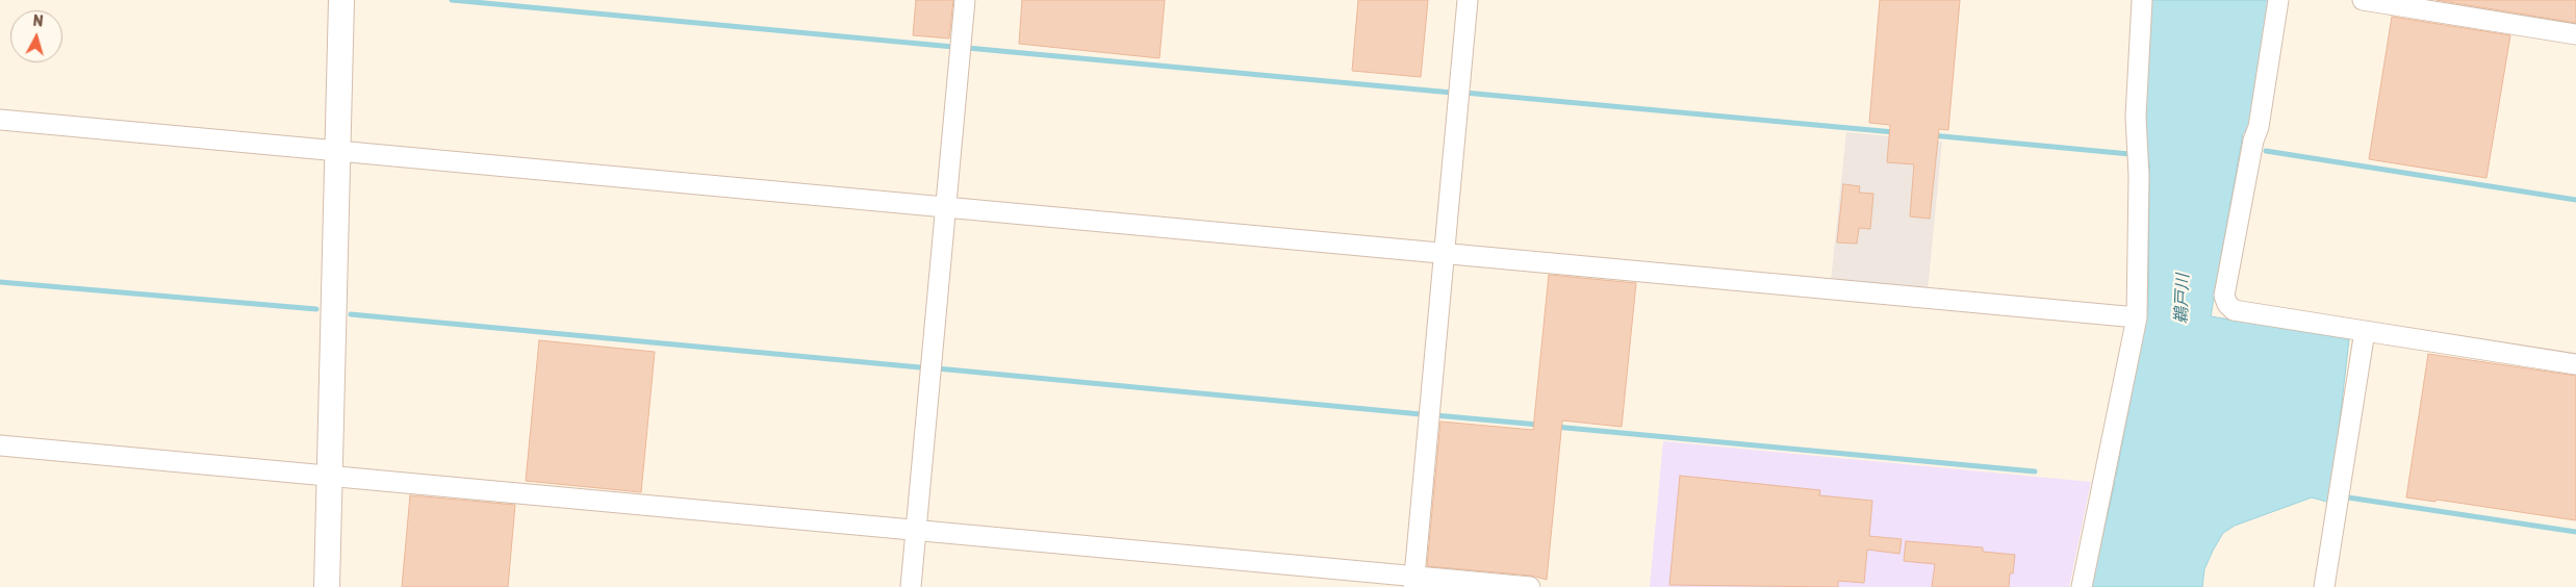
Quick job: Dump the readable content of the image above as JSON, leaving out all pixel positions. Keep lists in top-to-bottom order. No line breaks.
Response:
{"water":["鵜戸川"],"north":"top"}
